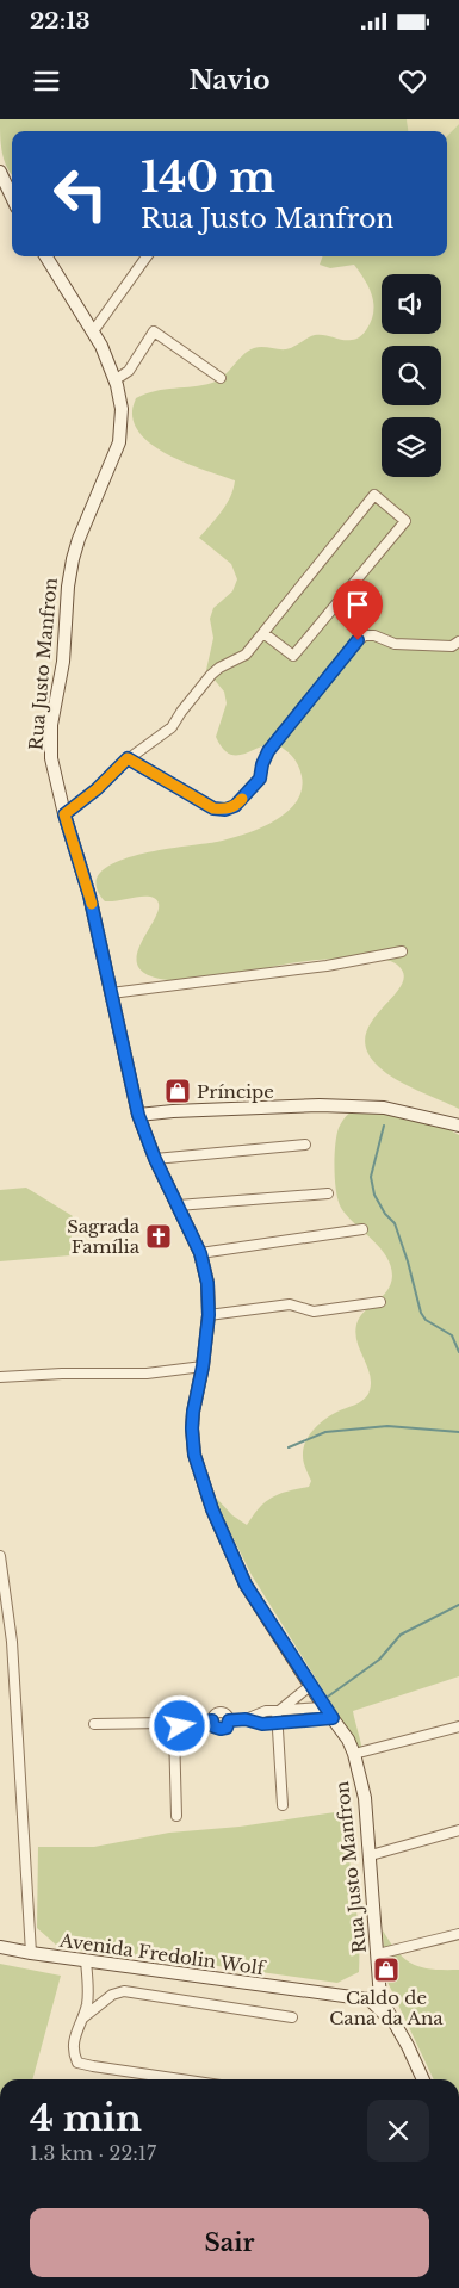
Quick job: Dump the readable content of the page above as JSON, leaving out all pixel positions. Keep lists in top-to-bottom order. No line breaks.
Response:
{"streets":{"main road":["Rua Justo Manfron","Avenida Fredolin Wolf"]},"crossings":[["Rua Justo Manfron","Avenida Fredolin Wolf"]],"places":{"shop":["Príncipe","Caldo de Cana da Ana"],"church":["Sagrada Família"]},"page":{"status":"22:13","header":"Navio","turn":["140 m","Rua Justo Manfron"],"heading":["4 min","1.3 km · 22:17"],"buttons":"Sair"}}
